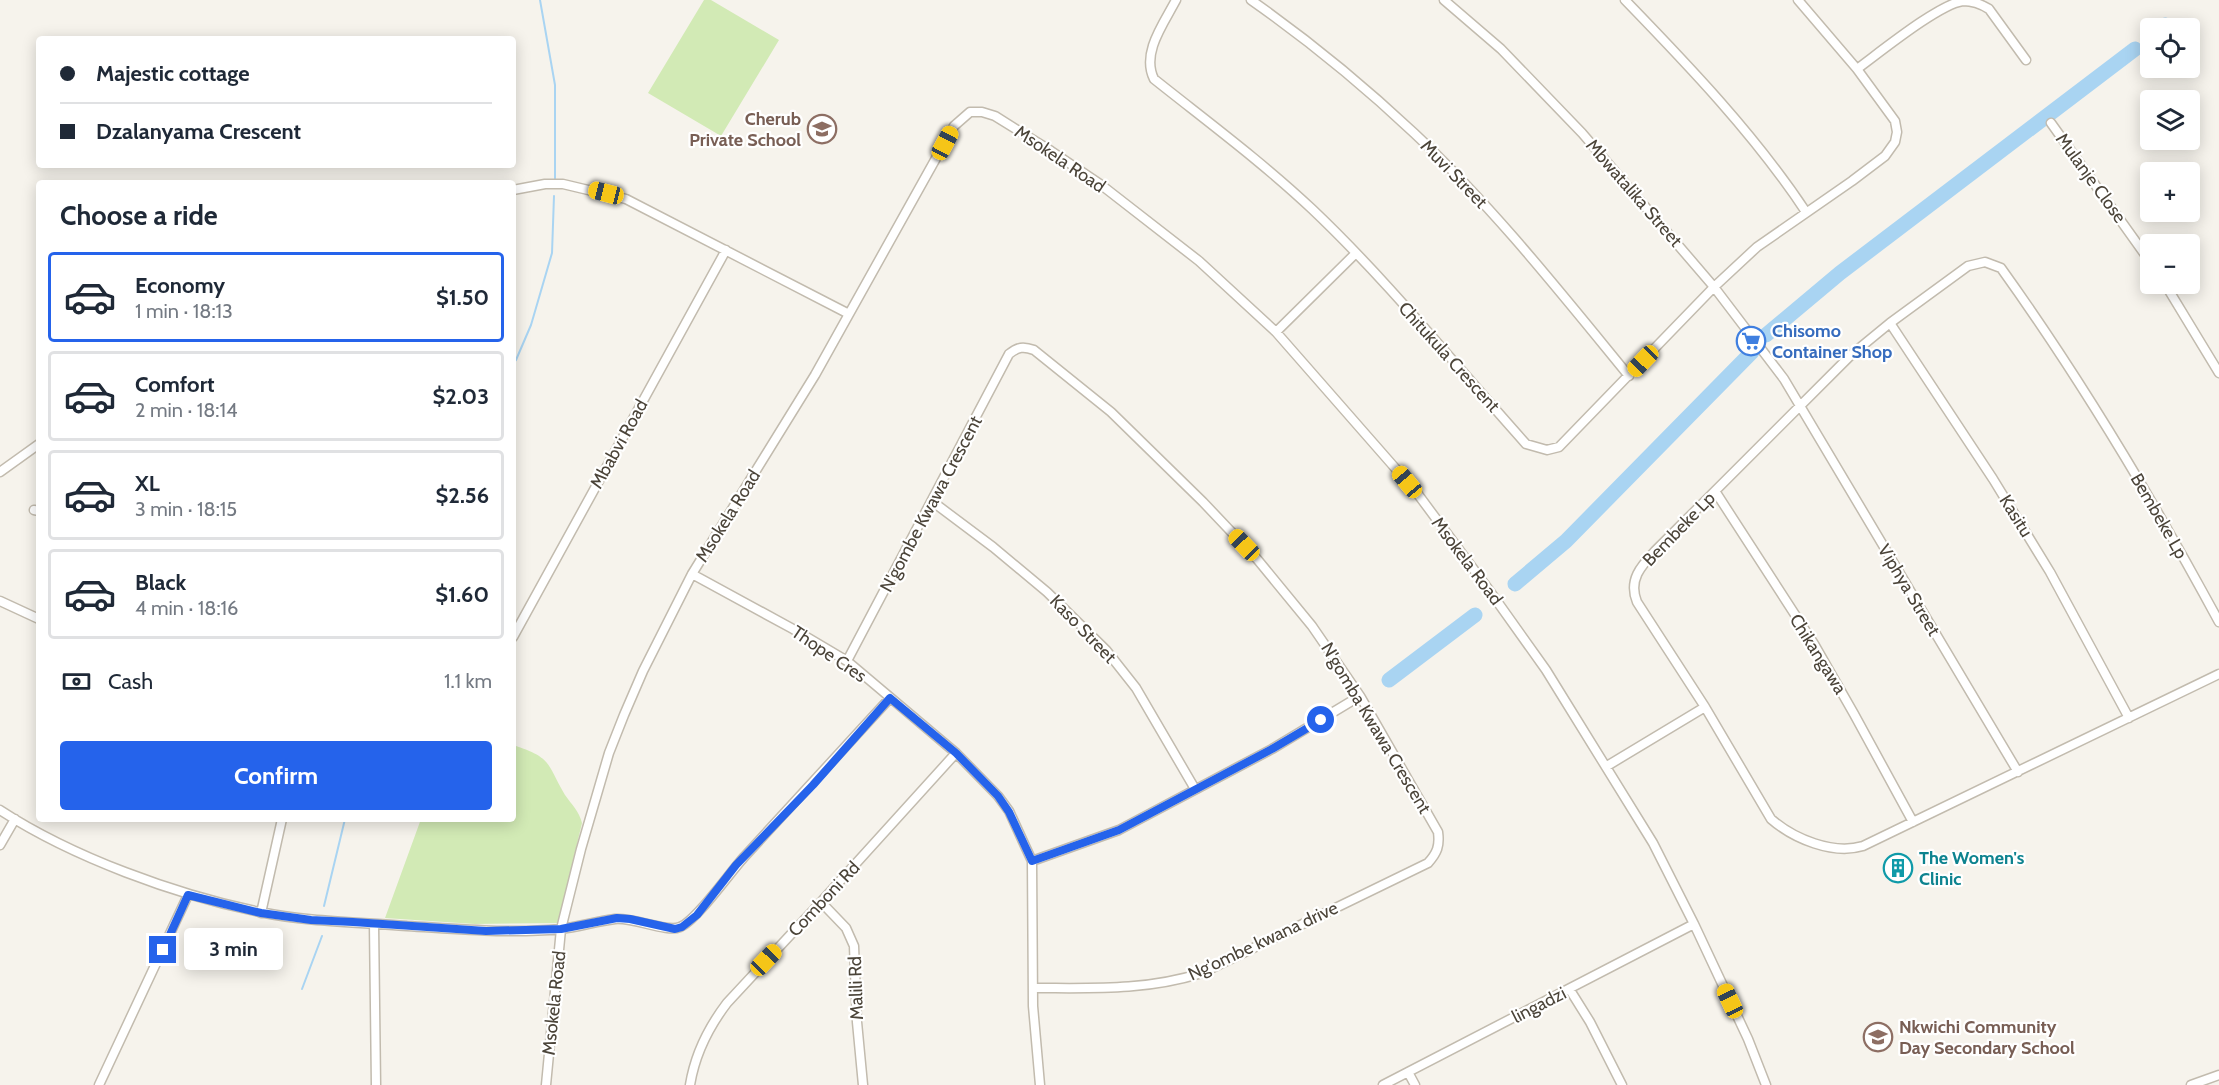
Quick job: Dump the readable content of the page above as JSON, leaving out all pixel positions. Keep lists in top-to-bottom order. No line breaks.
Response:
{"streets":{"street":["Msokela Road","Muvi Street","Mulanje Close","Mbwatalika Street","Chitukula Crescent","Mbabvi Road","N'gombe Kwawa Crescent","Kasitu","Bembeke Lp","Viphya Street","Kaso Street","Thope Cres","Chikangawa","N'gomba Kwawa Crescent","Comboni Rd","Ng'ombe kwana drive","Malili Rd","lingadzi"]},"crossings":[["Msokela Road","Thope Cres"],["Msokela Road","lingadzi"],["Muvi Street","Chitukula Crescent"],["Mbwatalika Street","Chitukula Crescent"],["Mbwatalika Street","Bembeke Lp"],["Mbwatalika Street","Viphya Street"],["N'gombe Kwawa Crescent","Kaso Street"],["N'gombe Kwawa Crescent","Thope Cres"],["N'gombe Kwawa Crescent","N'gomba Kwawa Crescent"],["Kasitu","Bembeke Lp"],["Bembeke Lp","Viphya Street"],["Bembeke Lp","Chikangawa"],["Thope Cres","Comboni Rd"],["Thope Cres","Ng'ombe kwana drive"],["N'gomba Kwawa Crescent","Ng'ombe kwana drive"],["Comboni Rd","Malili Rd"]],"places":{"school or university":["Cherub Private School","Nkwichi Community Day Secondary School"],"supermarket":["Chisomo Container Shop"],"building":["The Women's Clinic"]},"page":{"map_buttons":["+","−"],"banner":["Majestic cottage","Dzalanyama Crescent"],"heading":"Choose a ride","list":[{"name":"Economy","note":"1 min · 18:13","value":"$1.50"},{"name":"Comfort","note":"2 min · 18:14","value":"$2.03"},{"name":"XL","note":"3 min · 18:15","value":"$2.56"},{"name":"Black","note":"4 min · 18:16","value":"$1.60"}],"pay":["Cash","1.1 km"],"buttons":"Confirm","bubble":"3 min"}}
